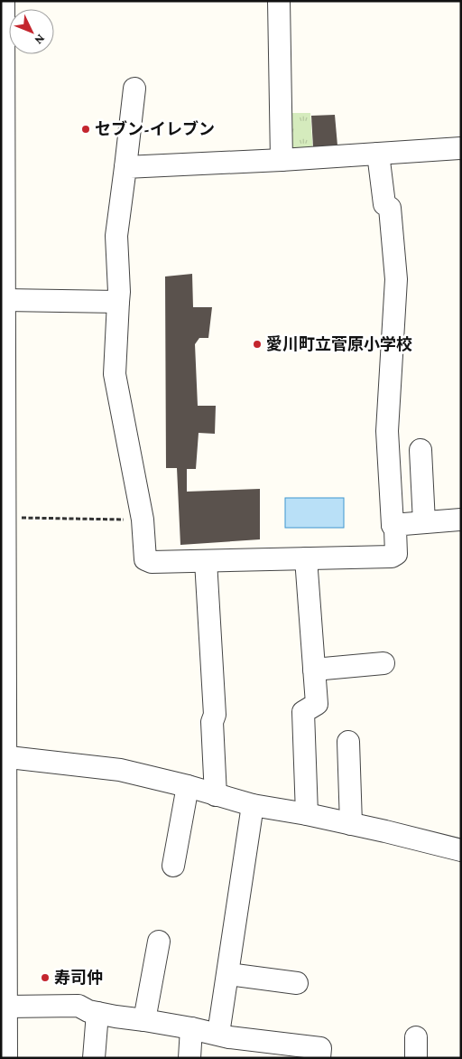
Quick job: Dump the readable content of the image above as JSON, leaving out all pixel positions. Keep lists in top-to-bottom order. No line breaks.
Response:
{"places":["セブン-イレブン","愛川町立菅原小学校","寿司仲"],"north":"bottom right"}
